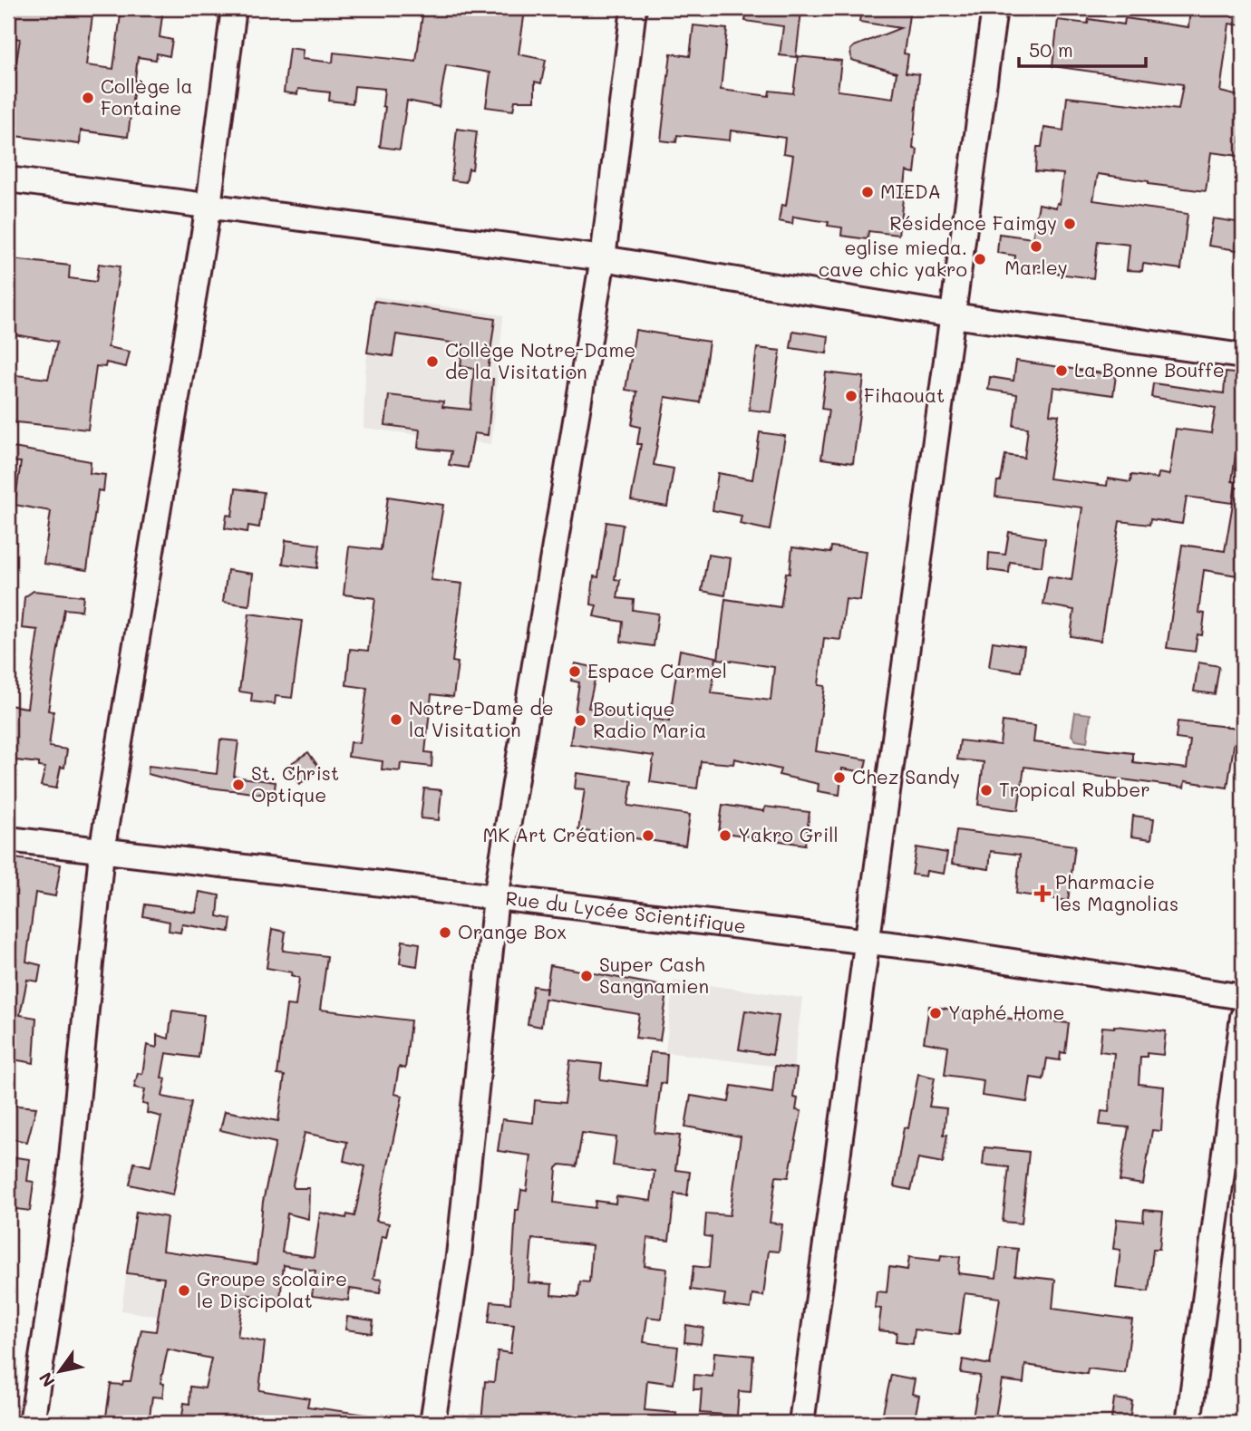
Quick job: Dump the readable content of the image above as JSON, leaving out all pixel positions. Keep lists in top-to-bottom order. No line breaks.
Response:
{"streets":{"street":["Rue du Lycée Scientifique"]},"places":{"other":["Collège la Fontaine","MIEDA","Résidence Faimgy","Marley","eglise mieda. cave chic yakro","Collège Notre-Dame de la Visitation","La Bonne Bouffe","Fihaouat","Espace Carmel","Notre-Dame de la Visitation","Boutique Radio Maria","Chez Sandy","St. Christ Optique","Tropical Rubber","MK Art Création","Yakro Grill","Orange Box","Super Cash Sangnamien","Yaphé Home","Groupe scolaire le Discipolat"],"health":["Pharmacie les Magnolias"]},"scale_bar":"50 m","north":"bottom left"}
